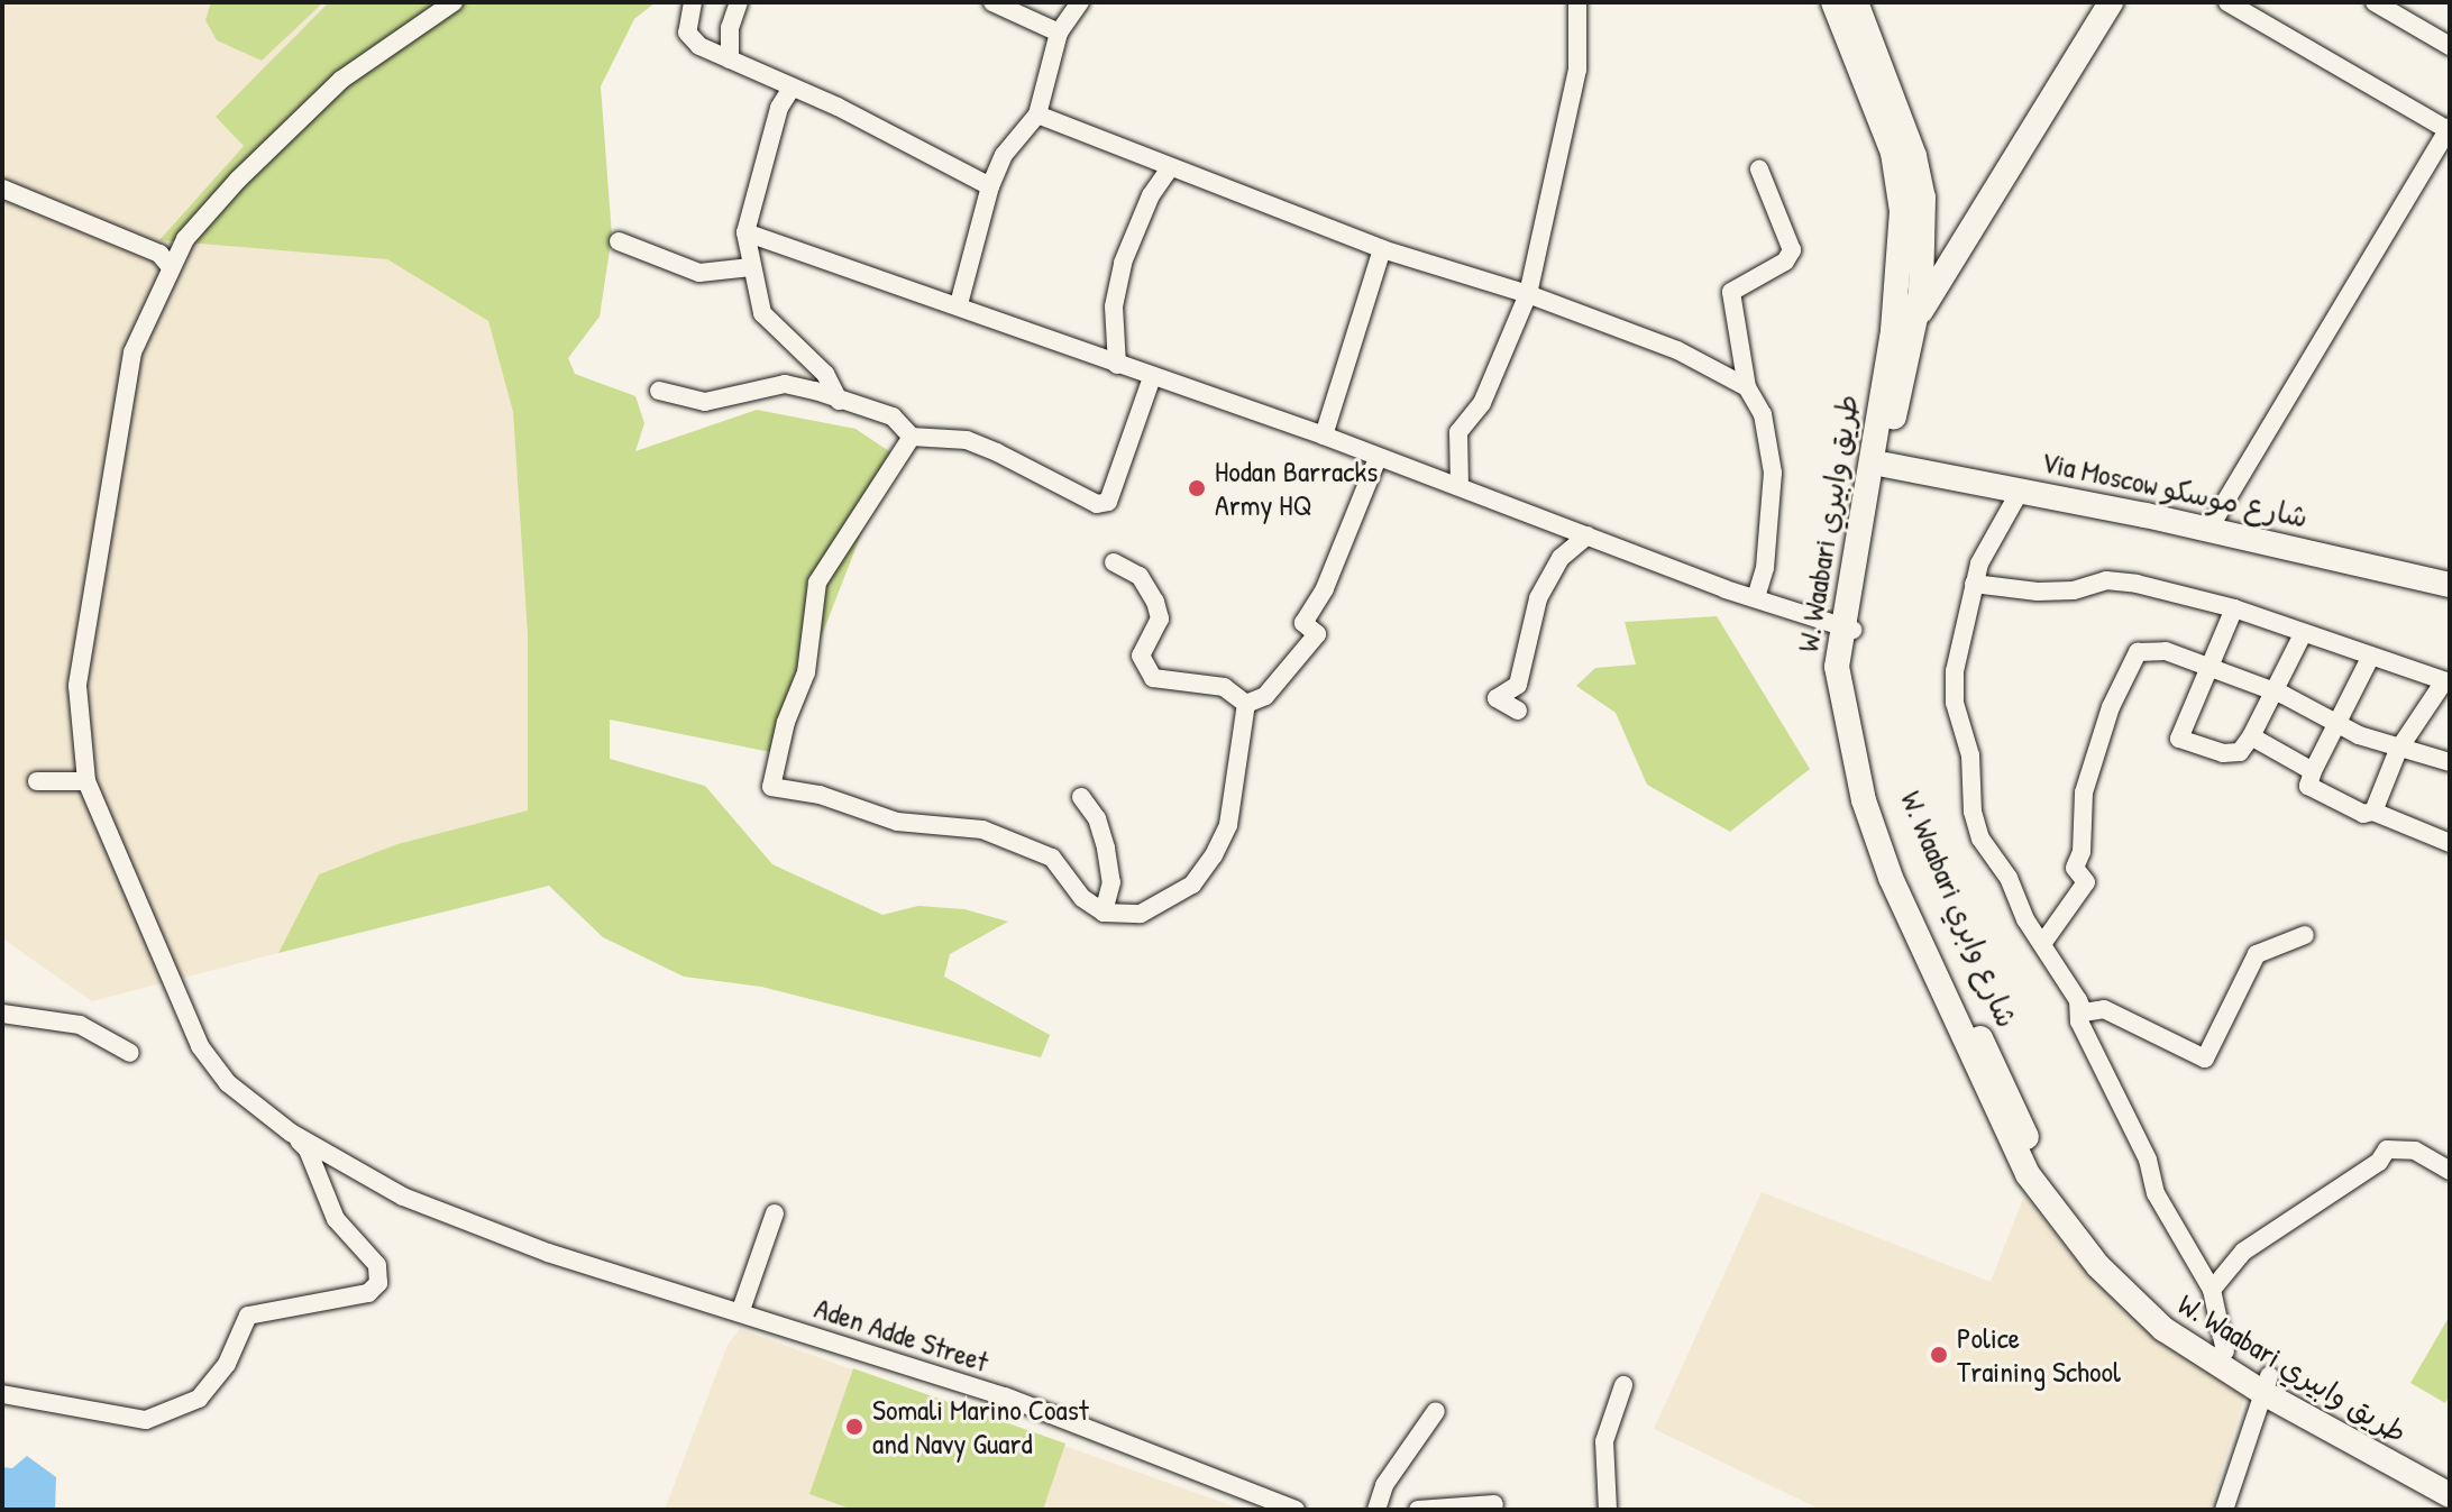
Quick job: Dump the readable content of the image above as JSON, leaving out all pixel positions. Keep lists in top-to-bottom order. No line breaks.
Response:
{"streets":{"main road":["Via Moscow شارع موسكو","W. Waabari طريق وابيري","W. Waabari شارع وابري"],"street":["Aden Adde Street"]},"crossings":[["Via Moscow شارع موسكو","W. Waabari شارع وابري"],["W. Waabari طريق وابيري","W. Waabari شارع وابري"]],"places":["Hodan Barracks Army HQ","Police Training School","Somali Marino Coast and Navy Guard"]}
